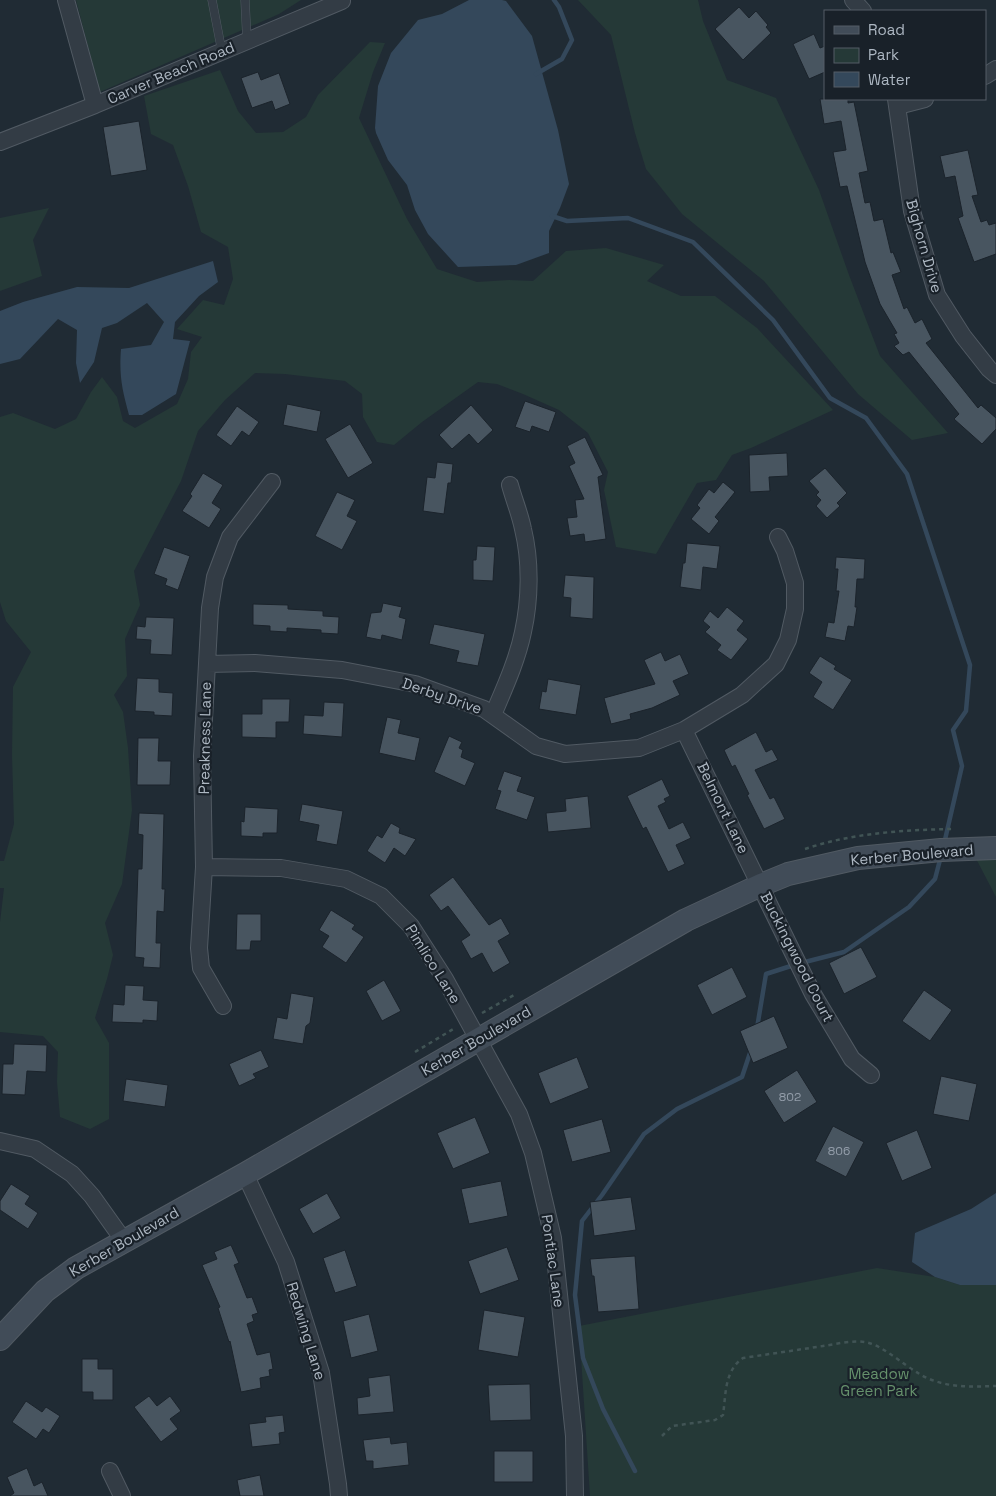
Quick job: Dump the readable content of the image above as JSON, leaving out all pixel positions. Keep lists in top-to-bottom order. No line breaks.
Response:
{"streets":{"street":["Carver Beach Road","Bighorn Drive","Derby Drive","Preakness Lane","Belmont Lane","Kerber Boulevard","Buckingwood Court","Pimlico Lane","Pontiac Lane","Redwing Lane"]},"crossings":[["Derby Drive","Preakness Lane"],["Derby Drive","Belmont Lane"],["Preakness Lane","Pimlico Lane"],["Belmont Lane","Kerber Boulevard"],["Belmont Lane","Buckingwood Court"],["Kerber Boulevard","Buckingwood Court"],["Kerber Boulevard","Pimlico Lane"],["Kerber Boulevard","Pontiac Lane"],["Kerber Boulevard","Redwing Lane"],["Pimlico Lane","Pontiac Lane"]],"parks":["Meadow Green Park"],"house_numbers":["802","806"],"legend":["Road","Park","Water"]}
